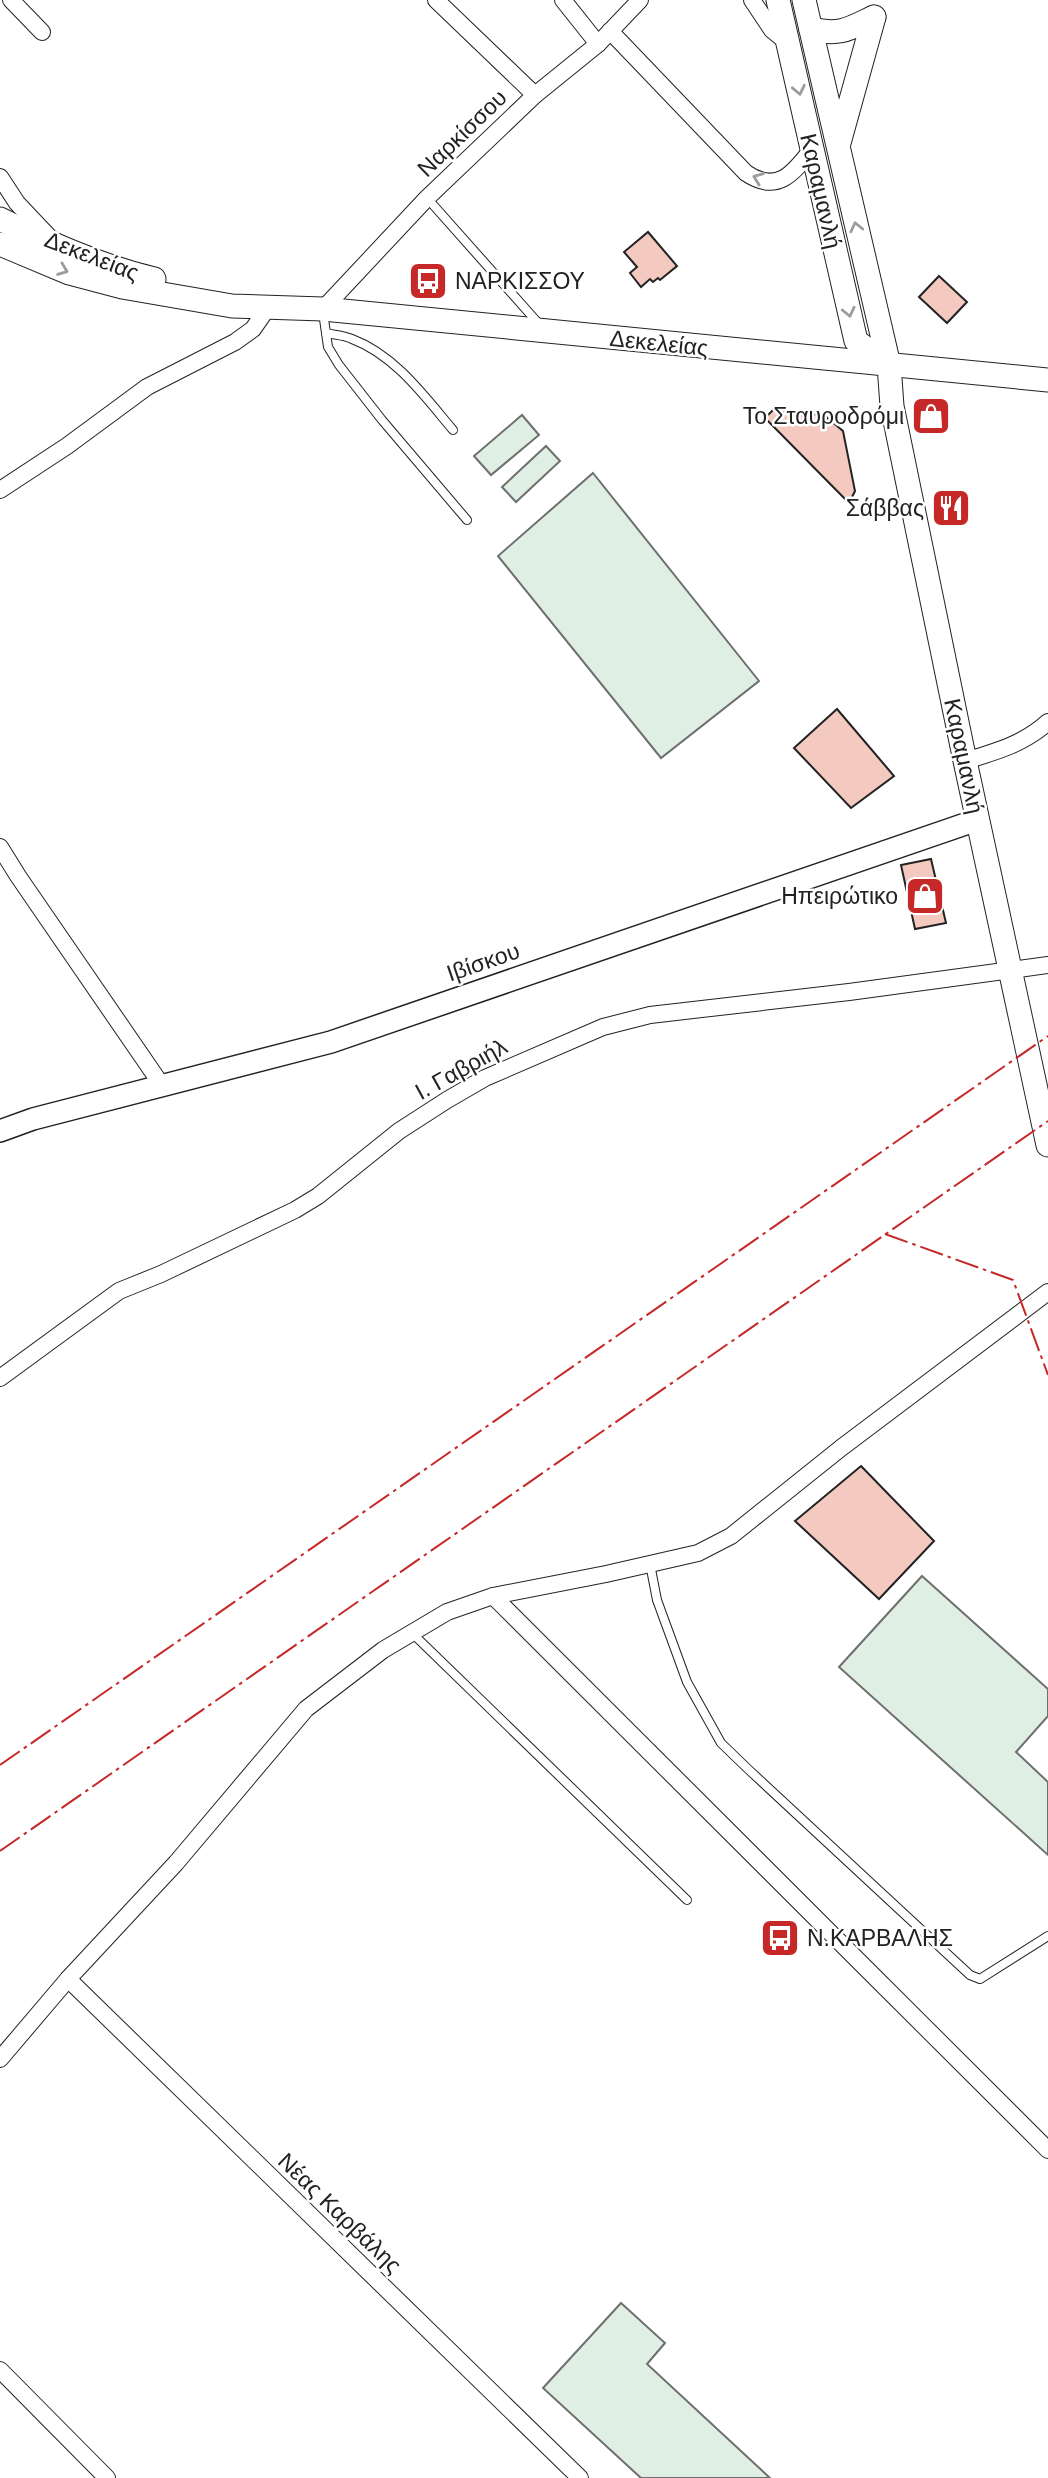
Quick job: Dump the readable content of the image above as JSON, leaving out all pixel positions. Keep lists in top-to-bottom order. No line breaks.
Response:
{"streets":{"main road":["Καραμανλή","Δεκελείας"],"street":["Ναρκίσσου","Ιβίσκου","Ι. Γαβριήλ","Νέας Καρβάλης"]},"crossings":[["Ναρκίσσου","Δεκελείας"],["Καραμανλή","Δεκελείας"],["Καραμανλή","Ιβίσκου"],["Καραμανλή","Ι. Γαβριήλ"]],"places":{"bus stop":["ΝΑΡΚΙΣΣΟΥ","Ν.ΚΑΡΒΑΛΗΣ"],"shop":["Το Σταυροδρόμι","Ηπειρώτικο"],"restaurant":["Σάββας"]}}
